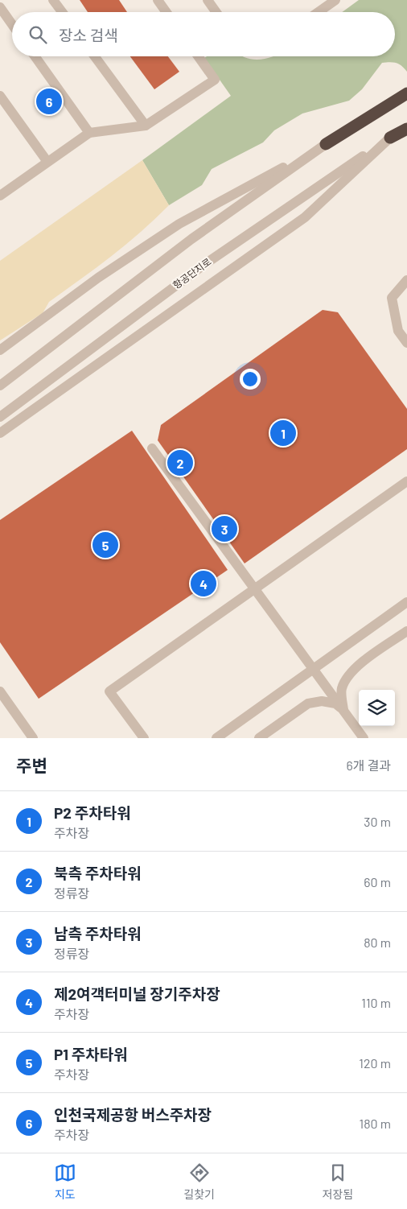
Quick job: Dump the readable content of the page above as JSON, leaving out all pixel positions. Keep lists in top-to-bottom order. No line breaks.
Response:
{"streets":{"street":["항공단지로"]},"page":{"search":"장소 검색","pins":["6","1","2","3","5","4"],"heading":["주변","6개 결과"],"list":[{"mark":"1","name":"P2 주차타워","note":"주차장","value":"30 m"},{"mark":"2","name":"북측 주차타워","note":"정류장","value":"60 m"},{"mark":"3","name":"남측 주차타워","note":"정류장","value":"80 m"},{"mark":"4","name":"제2여객터미널 장기주차장","note":"주차장","value":"110 m"},{"mark":"5","name":"P1 주차타워","note":"주차장","value":"120 m"},{"mark":"6","name":"인천국제공항 버스주차장","note":"주차장","value":"180 m"}],"nav":["지도","길찾기","저장됨"]}}
